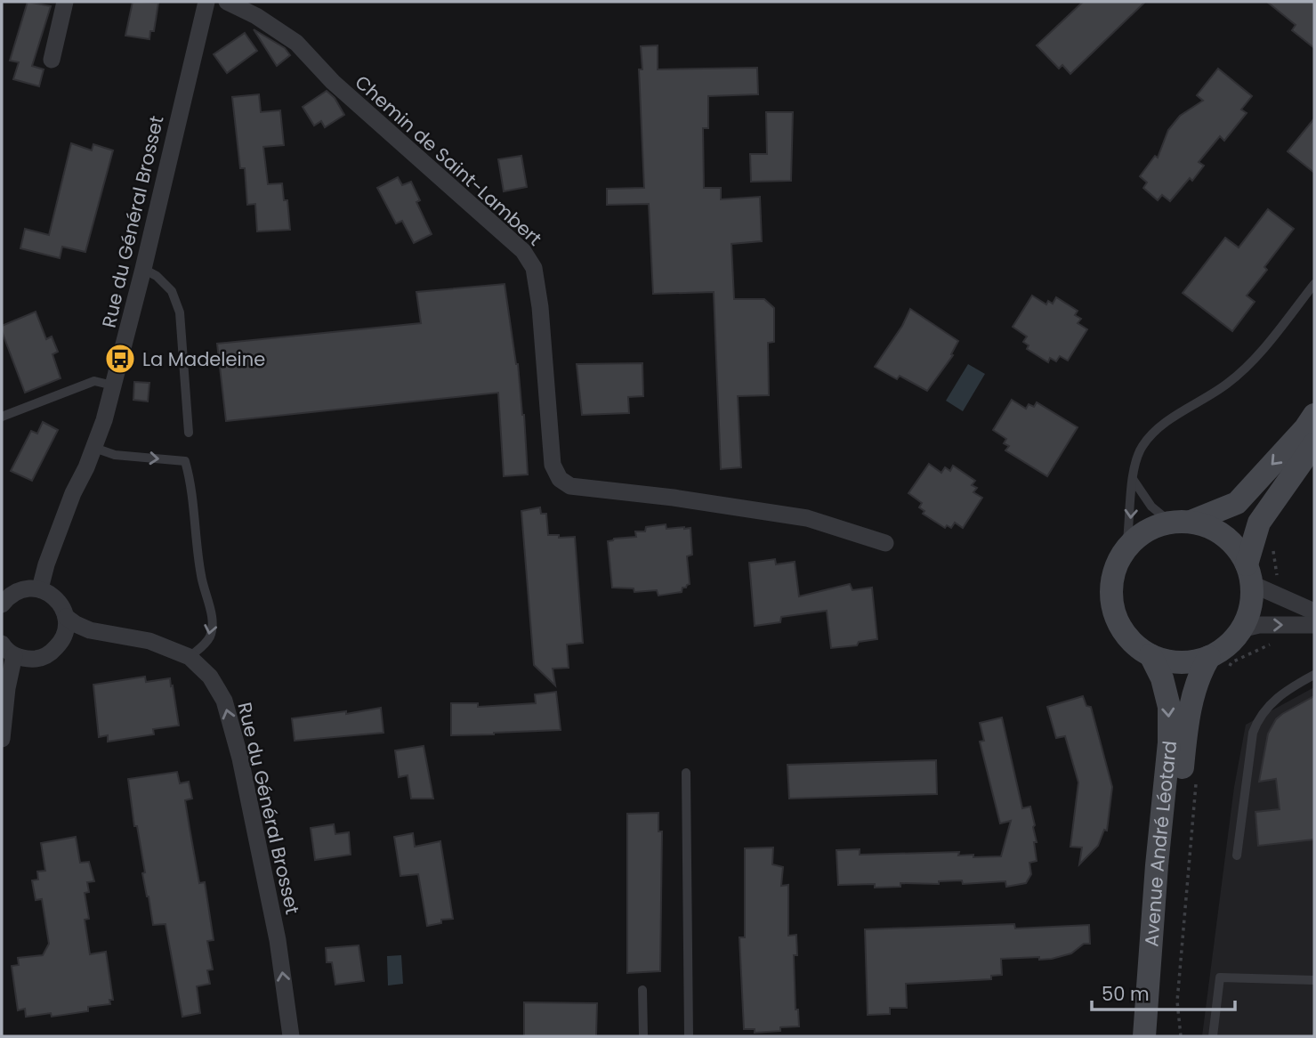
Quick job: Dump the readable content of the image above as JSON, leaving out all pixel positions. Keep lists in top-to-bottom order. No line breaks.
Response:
{"streets":{"main road":["Avenue André Léotard"],"street":["Chemin de Saint-Lambert","Rue du Général Brosset"]},"places":{"bus stop":["La Madeleine"]},"scale_bar":"50 m"}
